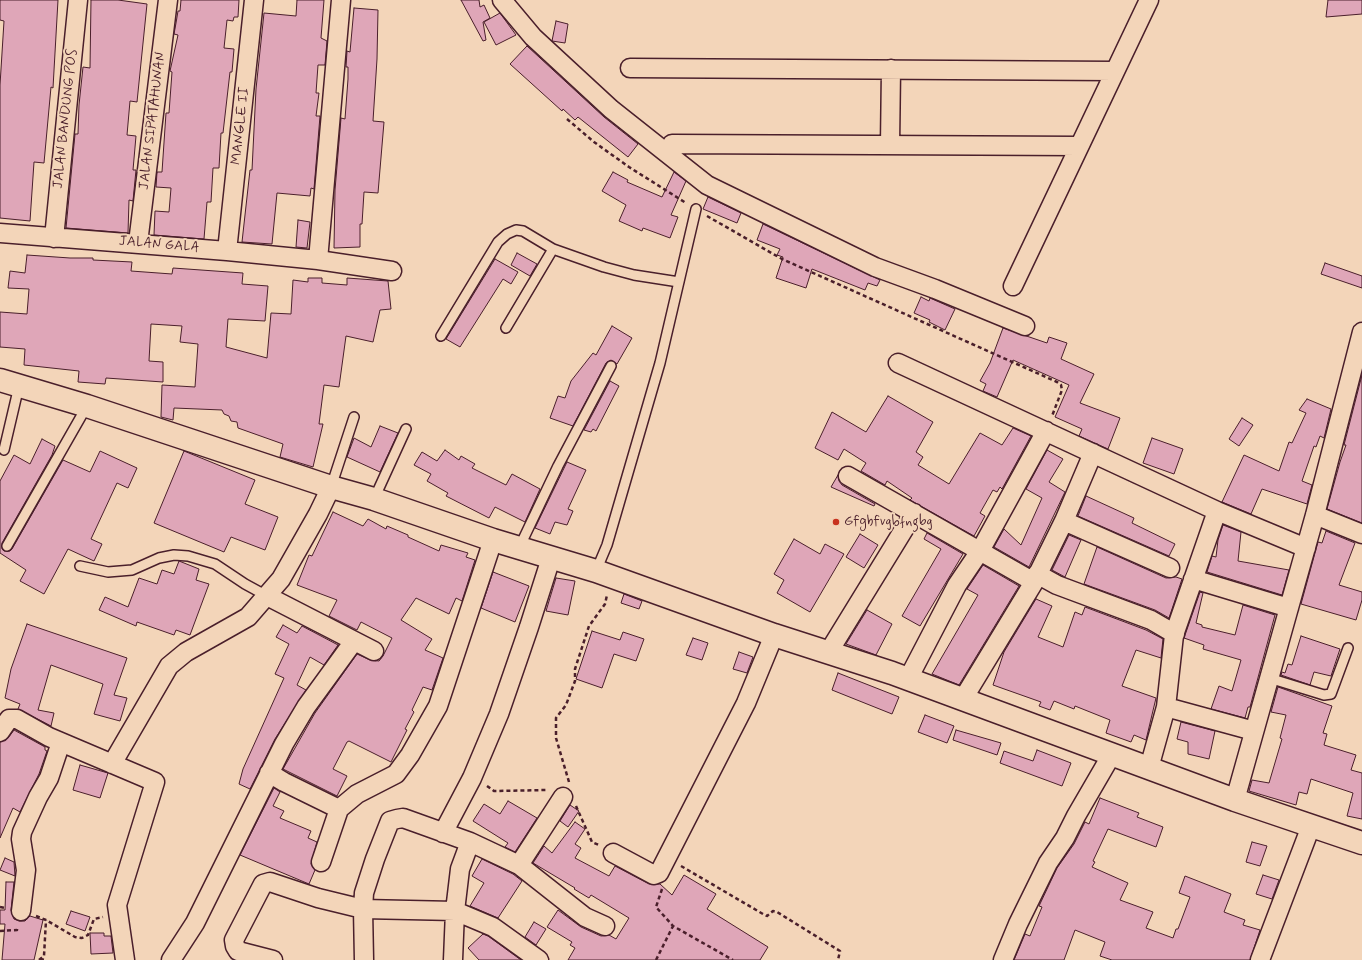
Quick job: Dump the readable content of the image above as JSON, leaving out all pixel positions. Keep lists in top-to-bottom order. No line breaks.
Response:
{"streets":{"street":["JALAN BANDUNG POS","JALAN SIPATAHUNAN","MANGLE II","JALAN GALA"]},"crossings":[["JALAN BANDUNG POS","JALAN GALA"],["JALAN SIPATAHUNAN","JALAN GALA"],["MANGLE II","JALAN GALA"]],"places":["Gfgbfvgbfngbg"]}
